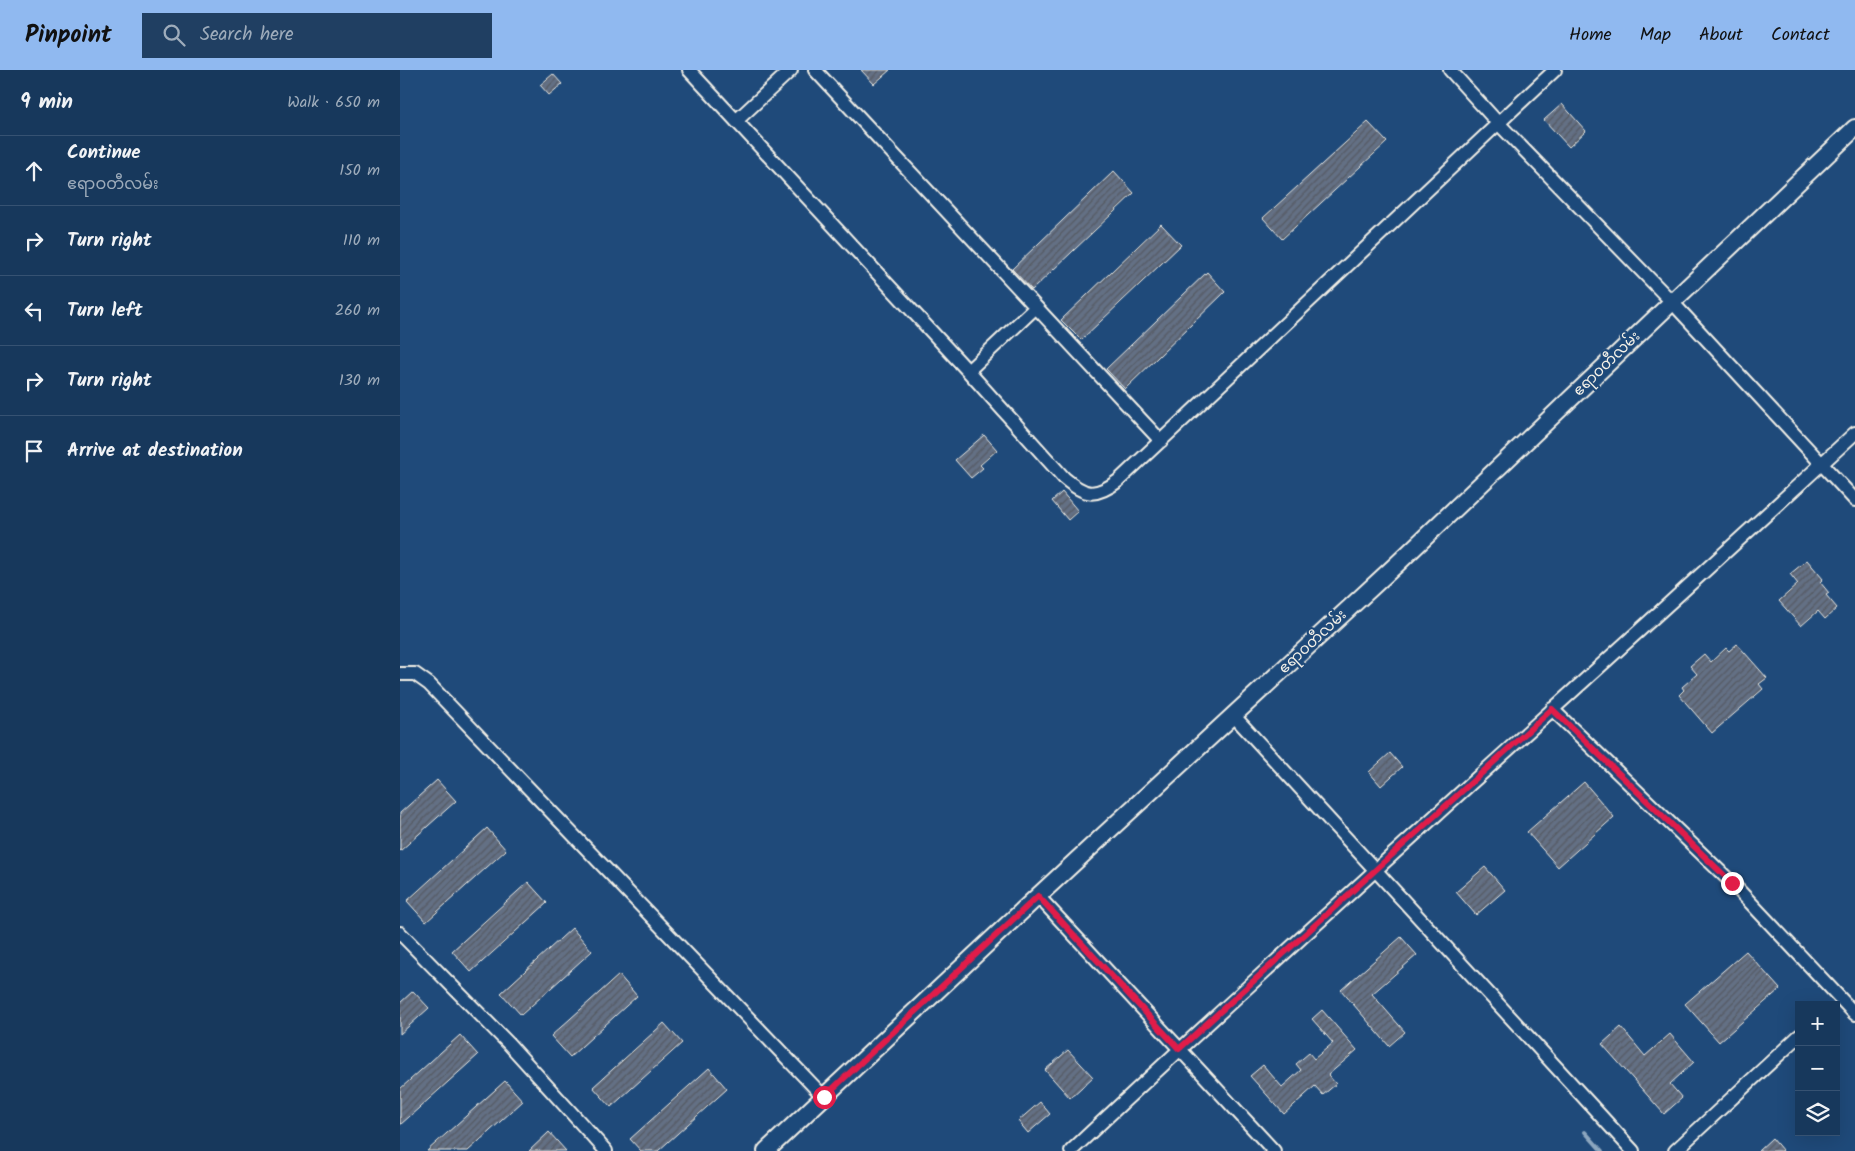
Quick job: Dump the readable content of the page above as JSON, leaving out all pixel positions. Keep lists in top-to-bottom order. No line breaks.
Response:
{"streets":{"street":["ဧရာဝတီလမ်း"]},"page":{"header":"Pinpoint","search":"Search here","nav":["Home","Map","About","Contact"],"heading":["9 min","Walk · 650 m"],"list":[["Continue","ဧရာဝတီလမ်း","150 m"],["Turn right","110 m"],["Turn left","260 m"],["Turn right","130 m"],"Arrive at destination"],"map_buttons":["+","−"]}}
